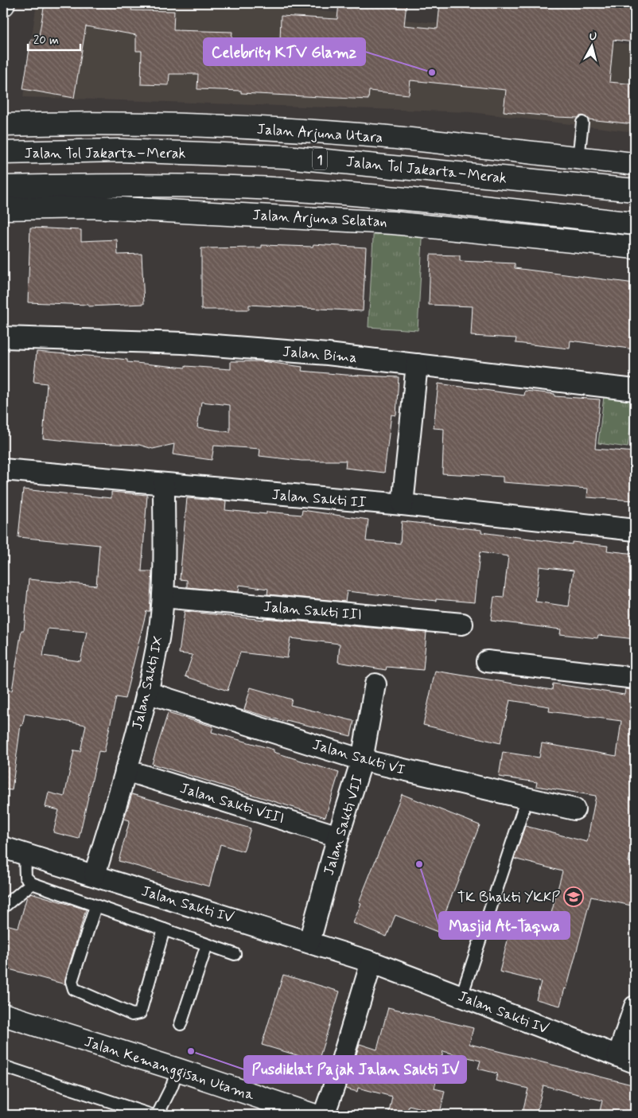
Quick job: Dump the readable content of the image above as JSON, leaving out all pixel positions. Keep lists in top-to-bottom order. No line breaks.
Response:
{"streets":{"main road":["Jalan Arjuna Utara","Jalan Tol Jakarta–Merak","1","Jalan Arjuna Selatan","Jalan Kemanggisan Utama"],"street":["Jalan Bima","Jalan Sakti II","Jalan Sakti III","Jalan Sakti IX","Jalan Sakti VI","Jalan Sakti VIII","Jalan Sakti VII","Jalan Sakti IV"]},"crossings":[["Jalan Sakti II","Jalan Sakti IX"],["Jalan Sakti III","Jalan Sakti IX"],["Jalan Sakti IX","Jalan Sakti VI"],["Jalan Sakti IX","Jalan Sakti VIII"],["Jalan Sakti IX","Jalan Sakti IV"],["Jalan Sakti VI","Jalan Sakti VII"],["Jalan Sakti VIII","Jalan Sakti VII"],["Jalan Sakti VII","Jalan Sakti IV"]],"places":{"other":["Celebrity KTV Glamz","Masjid At-Taqwa","Pusdiklat Pajak Jalan Sakti IV"],"school or university":["TK Bhakti YKKP"]},"scale_bar":"20 m","north":"top"}
